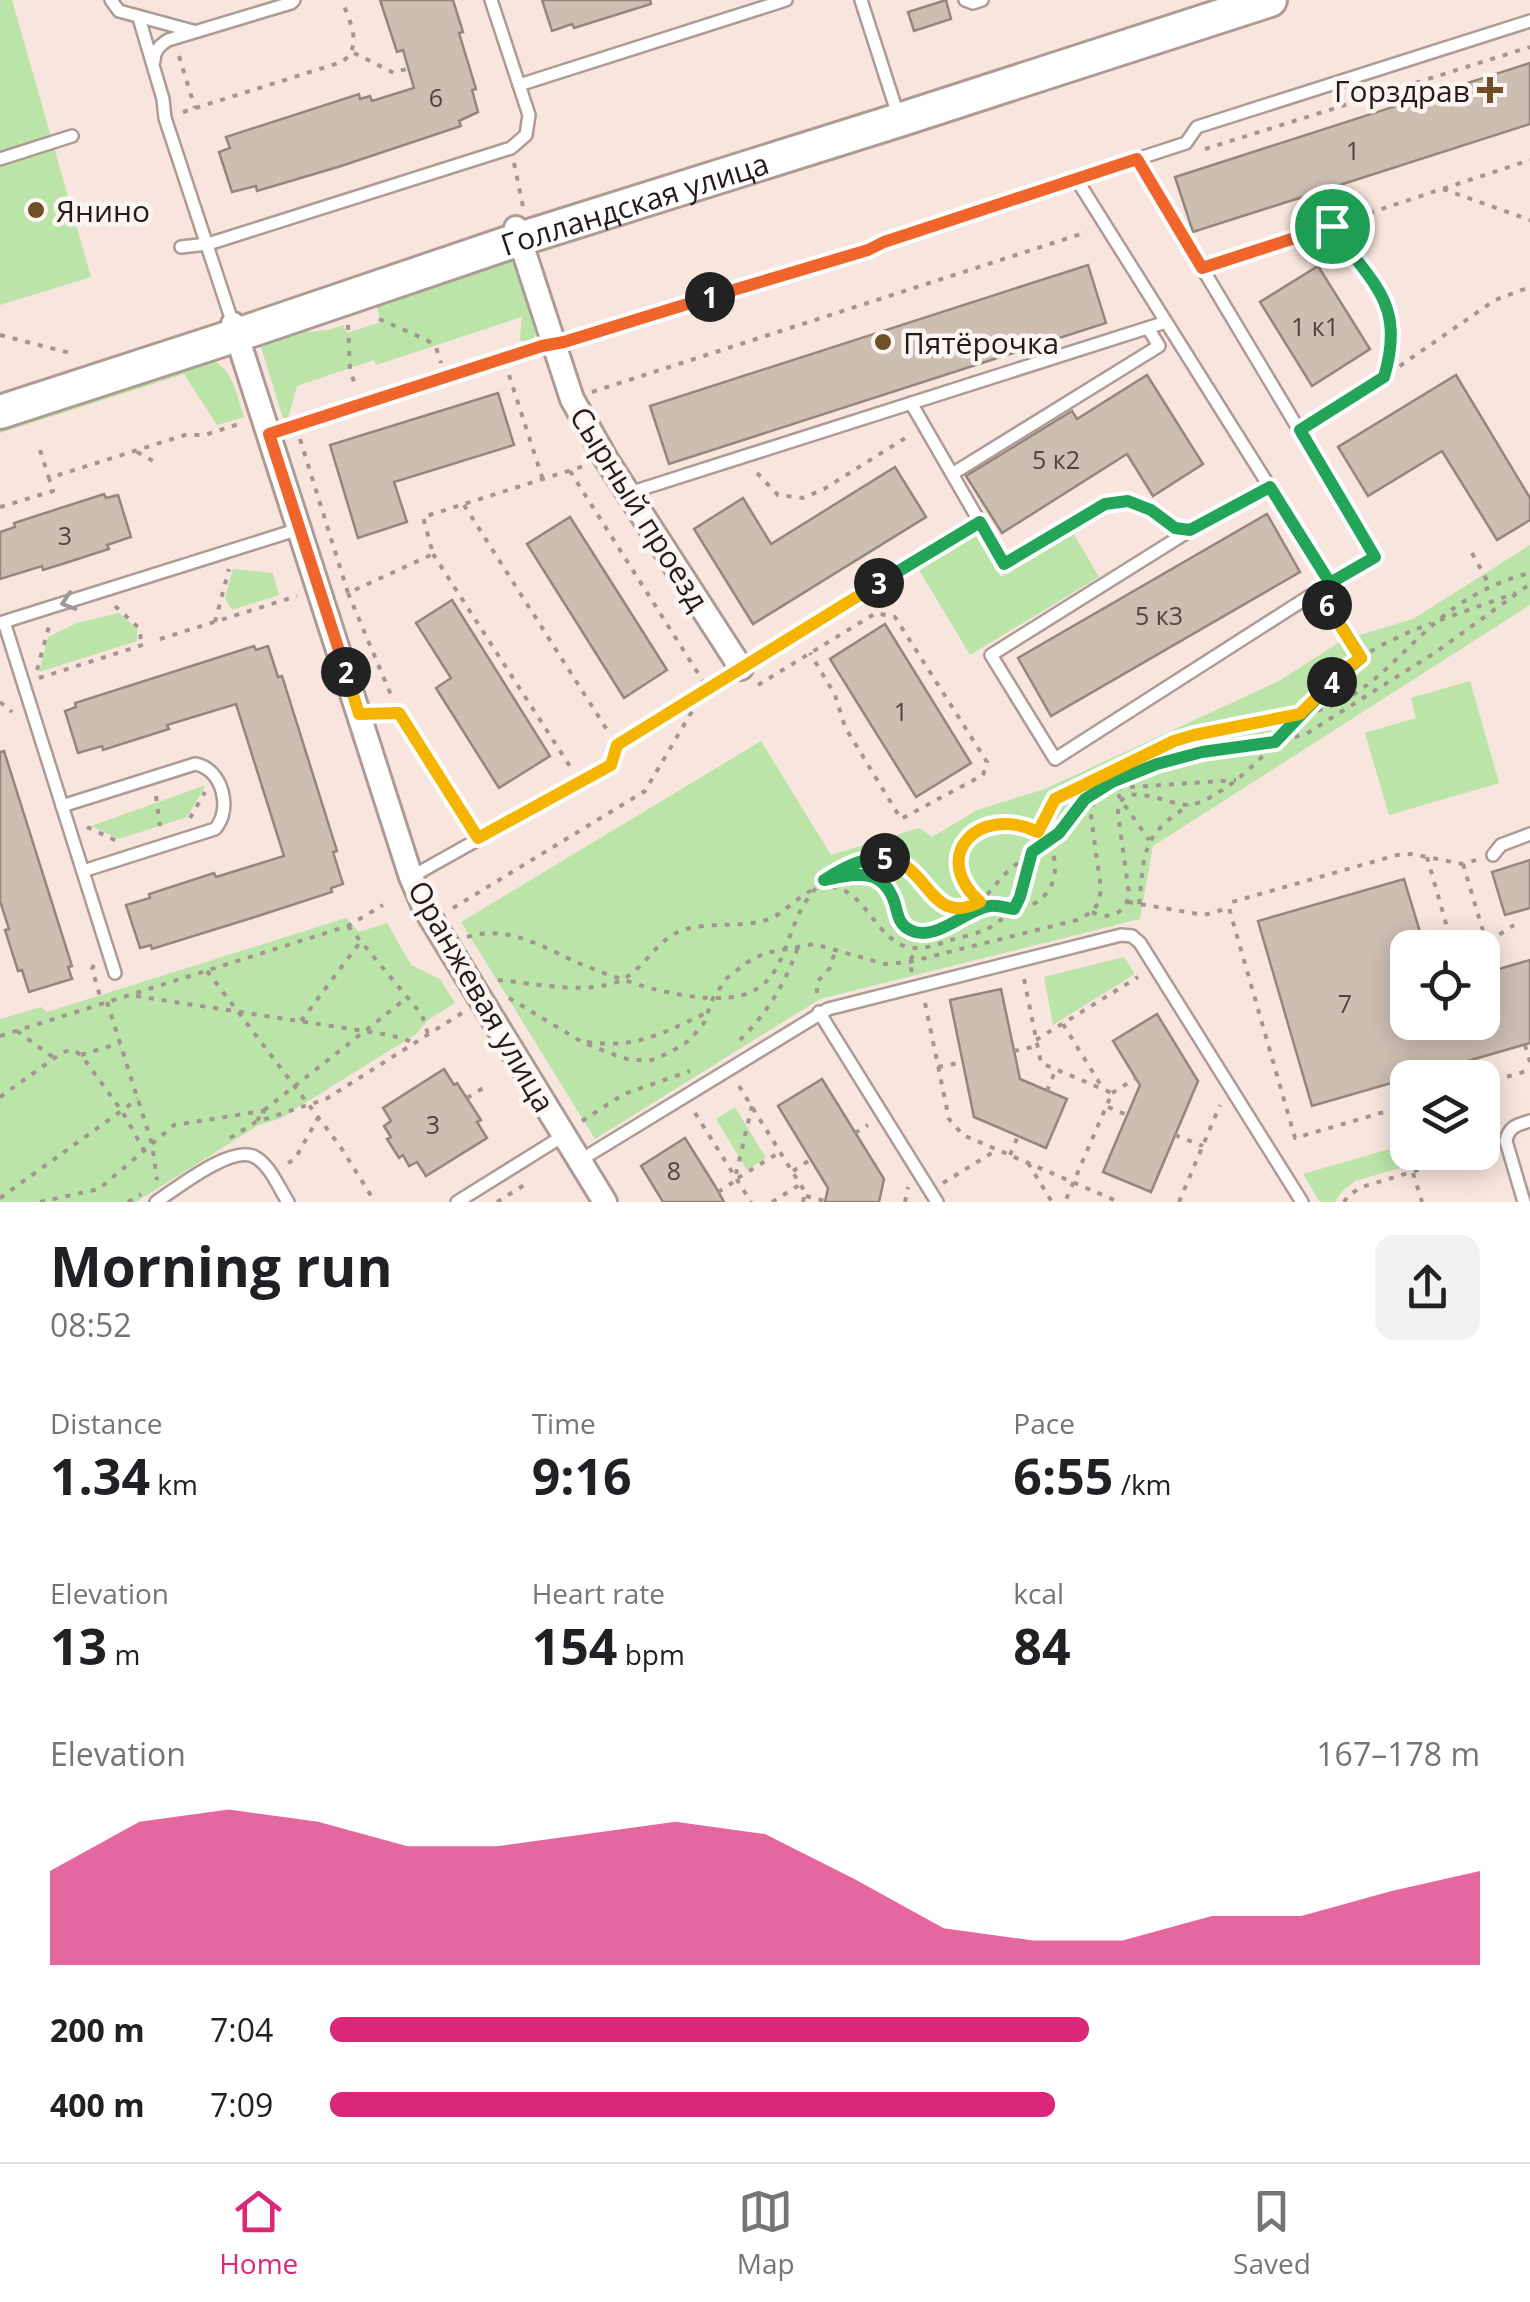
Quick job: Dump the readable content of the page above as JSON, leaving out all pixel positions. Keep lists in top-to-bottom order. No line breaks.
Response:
{"streets":{"street":["Голландская улица","Сырный проезд","Оранжевая улица"]},"crossings":[["Голландская улица","Сырный проезд"],["Голландская улица","Оранжевая улица"]],"places":{"health":["Горздрав"],"other":["Янино","Пятёрочка"]},"house_numbers":["6","1","1 к1","5 к2","3","5 к3","1","7","3","8"],"page":{"pins":["1","3","6","2","4","5"],"heading":["Morning run","08:52"],"stats":[["Distance","1.34 km"],["Time","9:16"],["Pace","6:55 /km"],["Elevation","13 m"],["Heart rate","154 bpm"],["kcal","84"]],"chart":["Elevation","167–178 m"],"list":[{"name":"200 m","note":"7:04"},{"name":"400 m","note":"7:09"}],"tabs":["Home","Map","Saved"]}}
